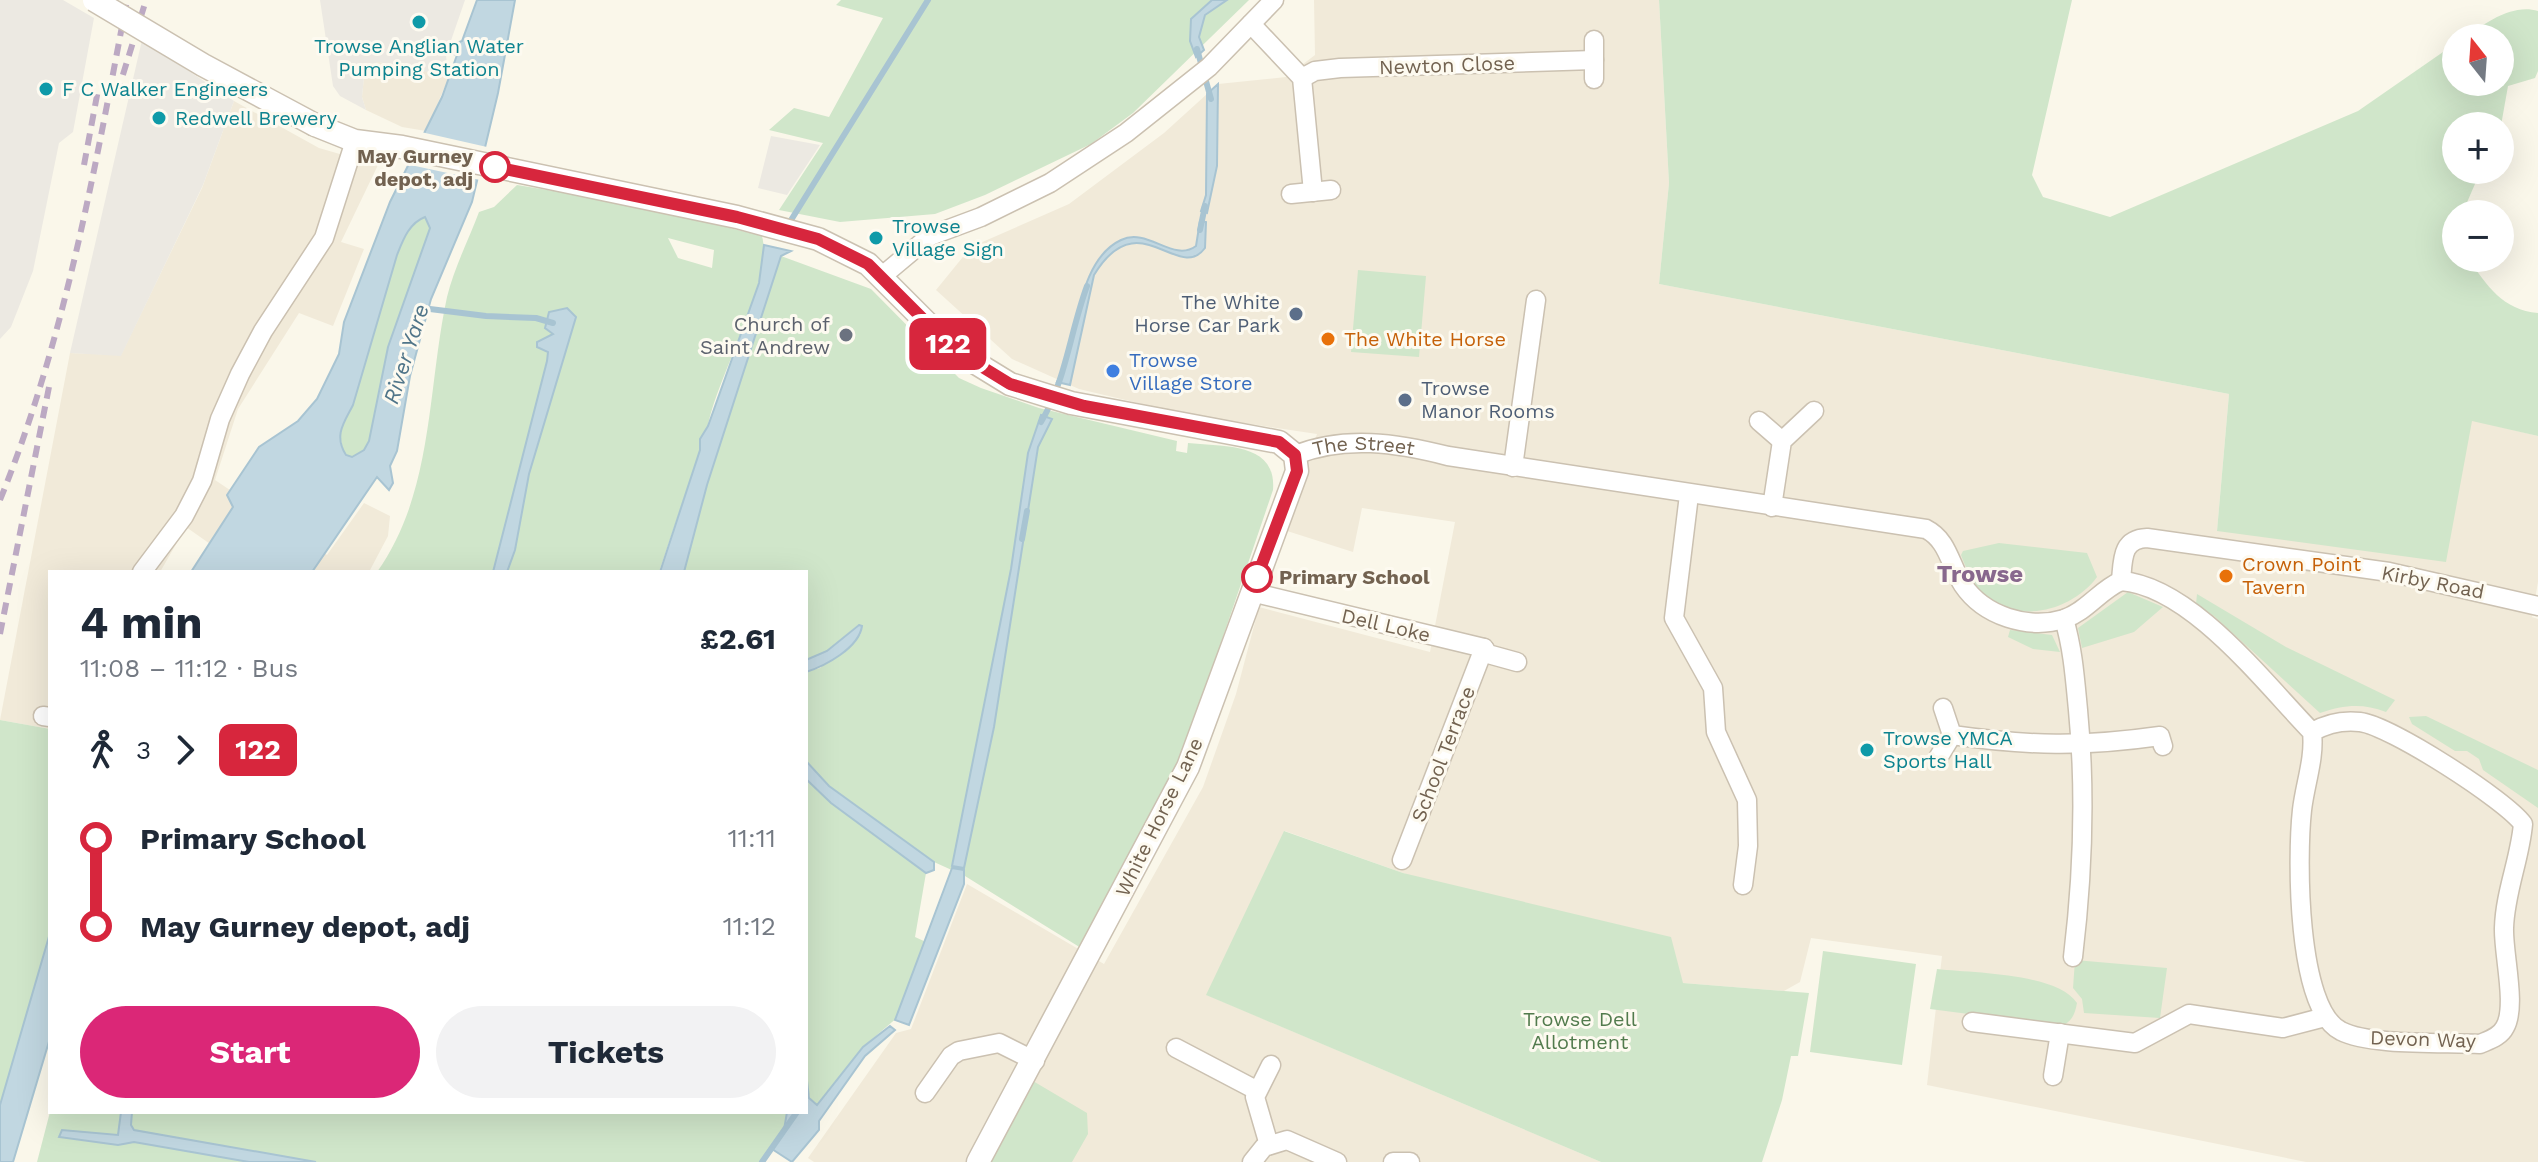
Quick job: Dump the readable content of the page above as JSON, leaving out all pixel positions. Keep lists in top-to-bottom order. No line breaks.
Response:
{"streets":{"street":["Newton Close","The Street","Kirby Road","Dell Loke","School Terrace","White Horse Lane","Devon Way"]},"crossings":[["The Street","White Horse Lane"],["Dell Loke","School Terrace"],["Dell Loke","White Horse Lane"]],"districts":["Trowse"],"water":["River Yare"],"parks":["Trowse Dell Allotment"],"places":["Trowse Anglian Water Pumping Station","F C Walker Engineers","Redwell Brewery","May Gurney depot, adj","Trowse Village Sign","The White Horse Car Park","Church of Saint Andrew","The White Horse","Trowse Village Store","Trowse Manor Rooms","Crown Point Tavern","Primary School","Trowse YMCA Sports Hall"],"lines":["bus line 122"],"north":"top","page":{"on_map":"122","map_buttons":["+","−"],"heading":["4 min","11:08 – 11:12 · Bus","£2.61"],"legs":["3","122"],"list":[{"name":"Primary School","value":"11:11"},{"name":"May Gurney depot, adj","value":"11:12"}],"buttons":["Start","Tickets"]}}
